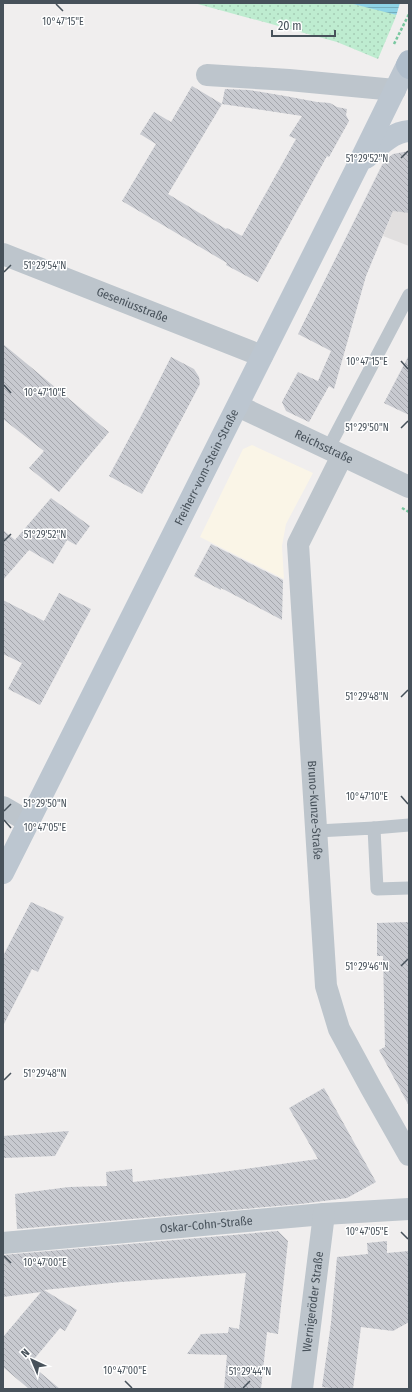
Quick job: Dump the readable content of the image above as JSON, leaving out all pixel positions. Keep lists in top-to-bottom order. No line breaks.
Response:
{"streets":{"main road":["Freiherr-vom-Stein-Straße"],"street":["Geseniusstraße","Reichsstraße","Bruno-Kunze-Straße","Oskar-Cohn-Straße","Wernigeröder Straße"]},"crossings":[["Geseniusstraße","Freiherr-vom-Stein-Straße"],["Reichsstraße","Freiherr-vom-Stein-Straße"],["Reichsstraße","Bruno-Kunze-Straße"],["Oskar-Cohn-Straße","Wernigeröder Straße"]],"scale_bar":"20 m","north":"top left","coordinates":["10°47'15\"E","51°29'52\"N","51°29'54\"N","10°47'10\"E","51°29'50\"N","51°29'48\"N","10°47'05\"E","51°29'46\"N","10°47'00\"E","51°29'44\"N"]}
